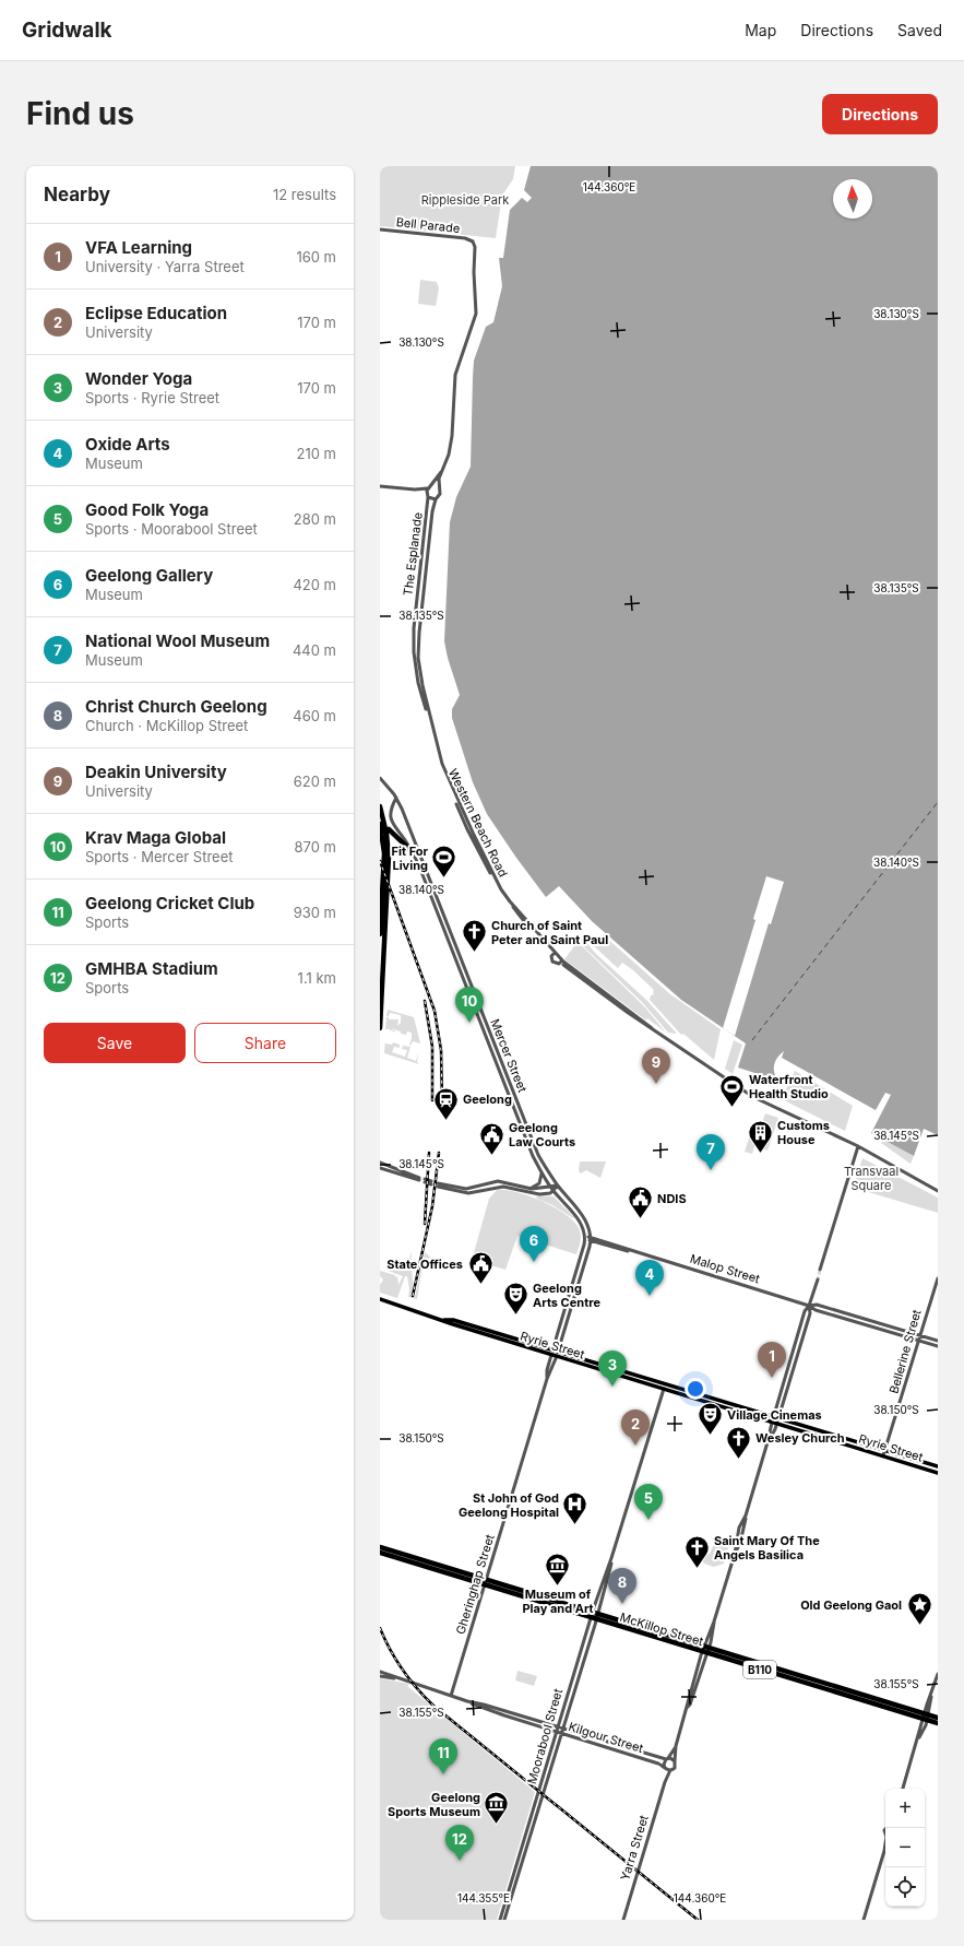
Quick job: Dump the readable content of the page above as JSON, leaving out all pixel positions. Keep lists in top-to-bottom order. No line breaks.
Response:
{"streets":{"highway":["McKillop Street","B110"],"main road":["Ryrie Street"],"street":["Bell Parade","The Esplanade","Western Beach Road","Mercer Street","Malop Street","Bellerine Street","Gheringhap Street","Moorabool Street","Kilgour Street","Yarra Street"]},"crossings":[["The Esplanade","Western Beach Road"],["Malop Street","Bellerine Street"],["Malop Street","Gheringhap Street"],["Ryrie Street","Bellerine Street"],["Ryrie Street","Gheringhap Street"],["Ryrie Street","Moorabool Street"],["Gheringhap Street","McKillop Street"],["Gheringhap Street","Kilgour Street"],["McKillop Street","Moorabool Street"],["Moorabool Street","Kilgour Street"],["Kilgour Street","Yarra Street"]],"parks":["Rippleside Park","Transvaal Square"],"places":{"sports":["Fit For Living","Waterfront Health Studio"],"church":["Church of Saint Peter and Saint Paul","Wesley Church","Saint Mary Of The Angels Basilica"],"station":["Geelong"],"building":["Customs House"],"public building":["Geelong Law Courts","NDIS","State Offices"],"theatre":["Geelong Arts Centre","Village Cinemas"],"hospital":["St John of God Geelong Hospital"],"museum":["Museum of Play and Art","Geelong Sports Museum"],"place":["Old Geelong Gaol"]},"north":"top","page":{"header":"Gridwalk","nav":["Map","Directions","Saved"],"buttons":["Directions",["Save","Share"]],"title":"Find us","heading":["Nearby","12 results"],"list":[{"mark":"1","name":"VFA Learning","note":"University · Yarra Street","value":"160 m"},{"mark":"2","name":"Eclipse Education","note":"University","value":"170 m"},{"mark":"3","name":"Wonder Yoga","note":"Sports · Ryrie Street","value":"170 m"},{"mark":"4","name":"Oxide Arts","note":"Museum","value":"210 m"},{"mark":"5","name":"Good Folk Yoga","note":"Sports · Moorabool Street","value":"280 m"},{"mark":"6","name":"Geelong Gallery","note":"Museum","value":"420 m"},{"mark":"7","name":"National Wool Museum","note":"Museum","value":"440 m"},{"mark":"8","name":"Christ Church Geelong","note":"Church · McKillop Street","value":"460 m"},{"mark":"9","name":"Deakin University","note":"University","value":"620 m"},{"mark":"10","name":"Krav Maga Global","note":"Sports · Mercer Street","value":"870 m"},{"mark":"11","name":"Geelong Cricket Club","note":"Sports","value":"930 m"},{"mark":"12","name":"GMHBA Stadium","note":"Sports","value":"1.1 km"}],"pins":["10","9","7","6","4","1","3","2","5","8","11","12"],"map_buttons":["+","−"]},"coordinates":["144.360°E","38.130°S","38.135°S","38.140°S","38.145°S","38.150°S","38.155°S","144.355°E"]}
